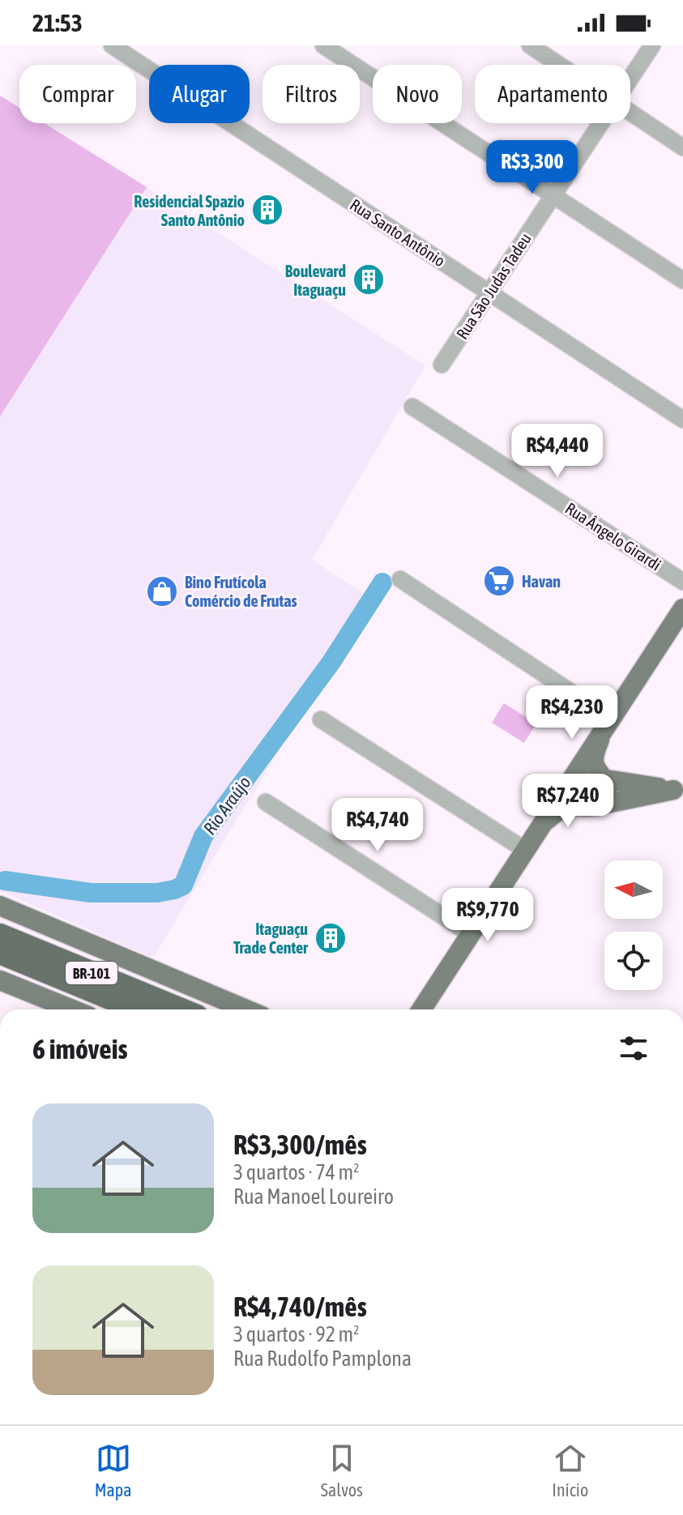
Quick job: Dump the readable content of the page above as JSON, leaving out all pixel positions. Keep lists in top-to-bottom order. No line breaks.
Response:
{"streets":{"highway":["BR-101"],"street":["Rua Santo Antônio","Rua São Judas Tadeu","Rua Ângelo Girardi"]},"crossings":[["Rua Santo Antônio","Rua São Judas Tadeu"]],"water":["Rio Araújo"],"places":{"building":["Residencial Spazio Santo Antônio","Boulevard Itaguaçu","Itaguaçu Trade Center"],"supermarket":["Havan"],"shop":["Bino Frutícola Comércio de Frutas"]},"north":"left","page":{"status":"21:53","chip":["Comprar","Alugar","Filtros","Novo","Apartamento"],"price":["R$3,300","R$4,440","R$4,230","R$7,240","R$4,740","R$9,770"],"heading":"6 imóveis","list":[{"name":"R$3,300/mês","note":"3 quartos · 74 m² · Rua Manoel Loureiro"},{"name":"R$4,740/mês","note":"3 quartos · 92 m² · Rua Rudolfo Pamplona"}],"tabs":["Mapa","Salvos","Início"]}}
